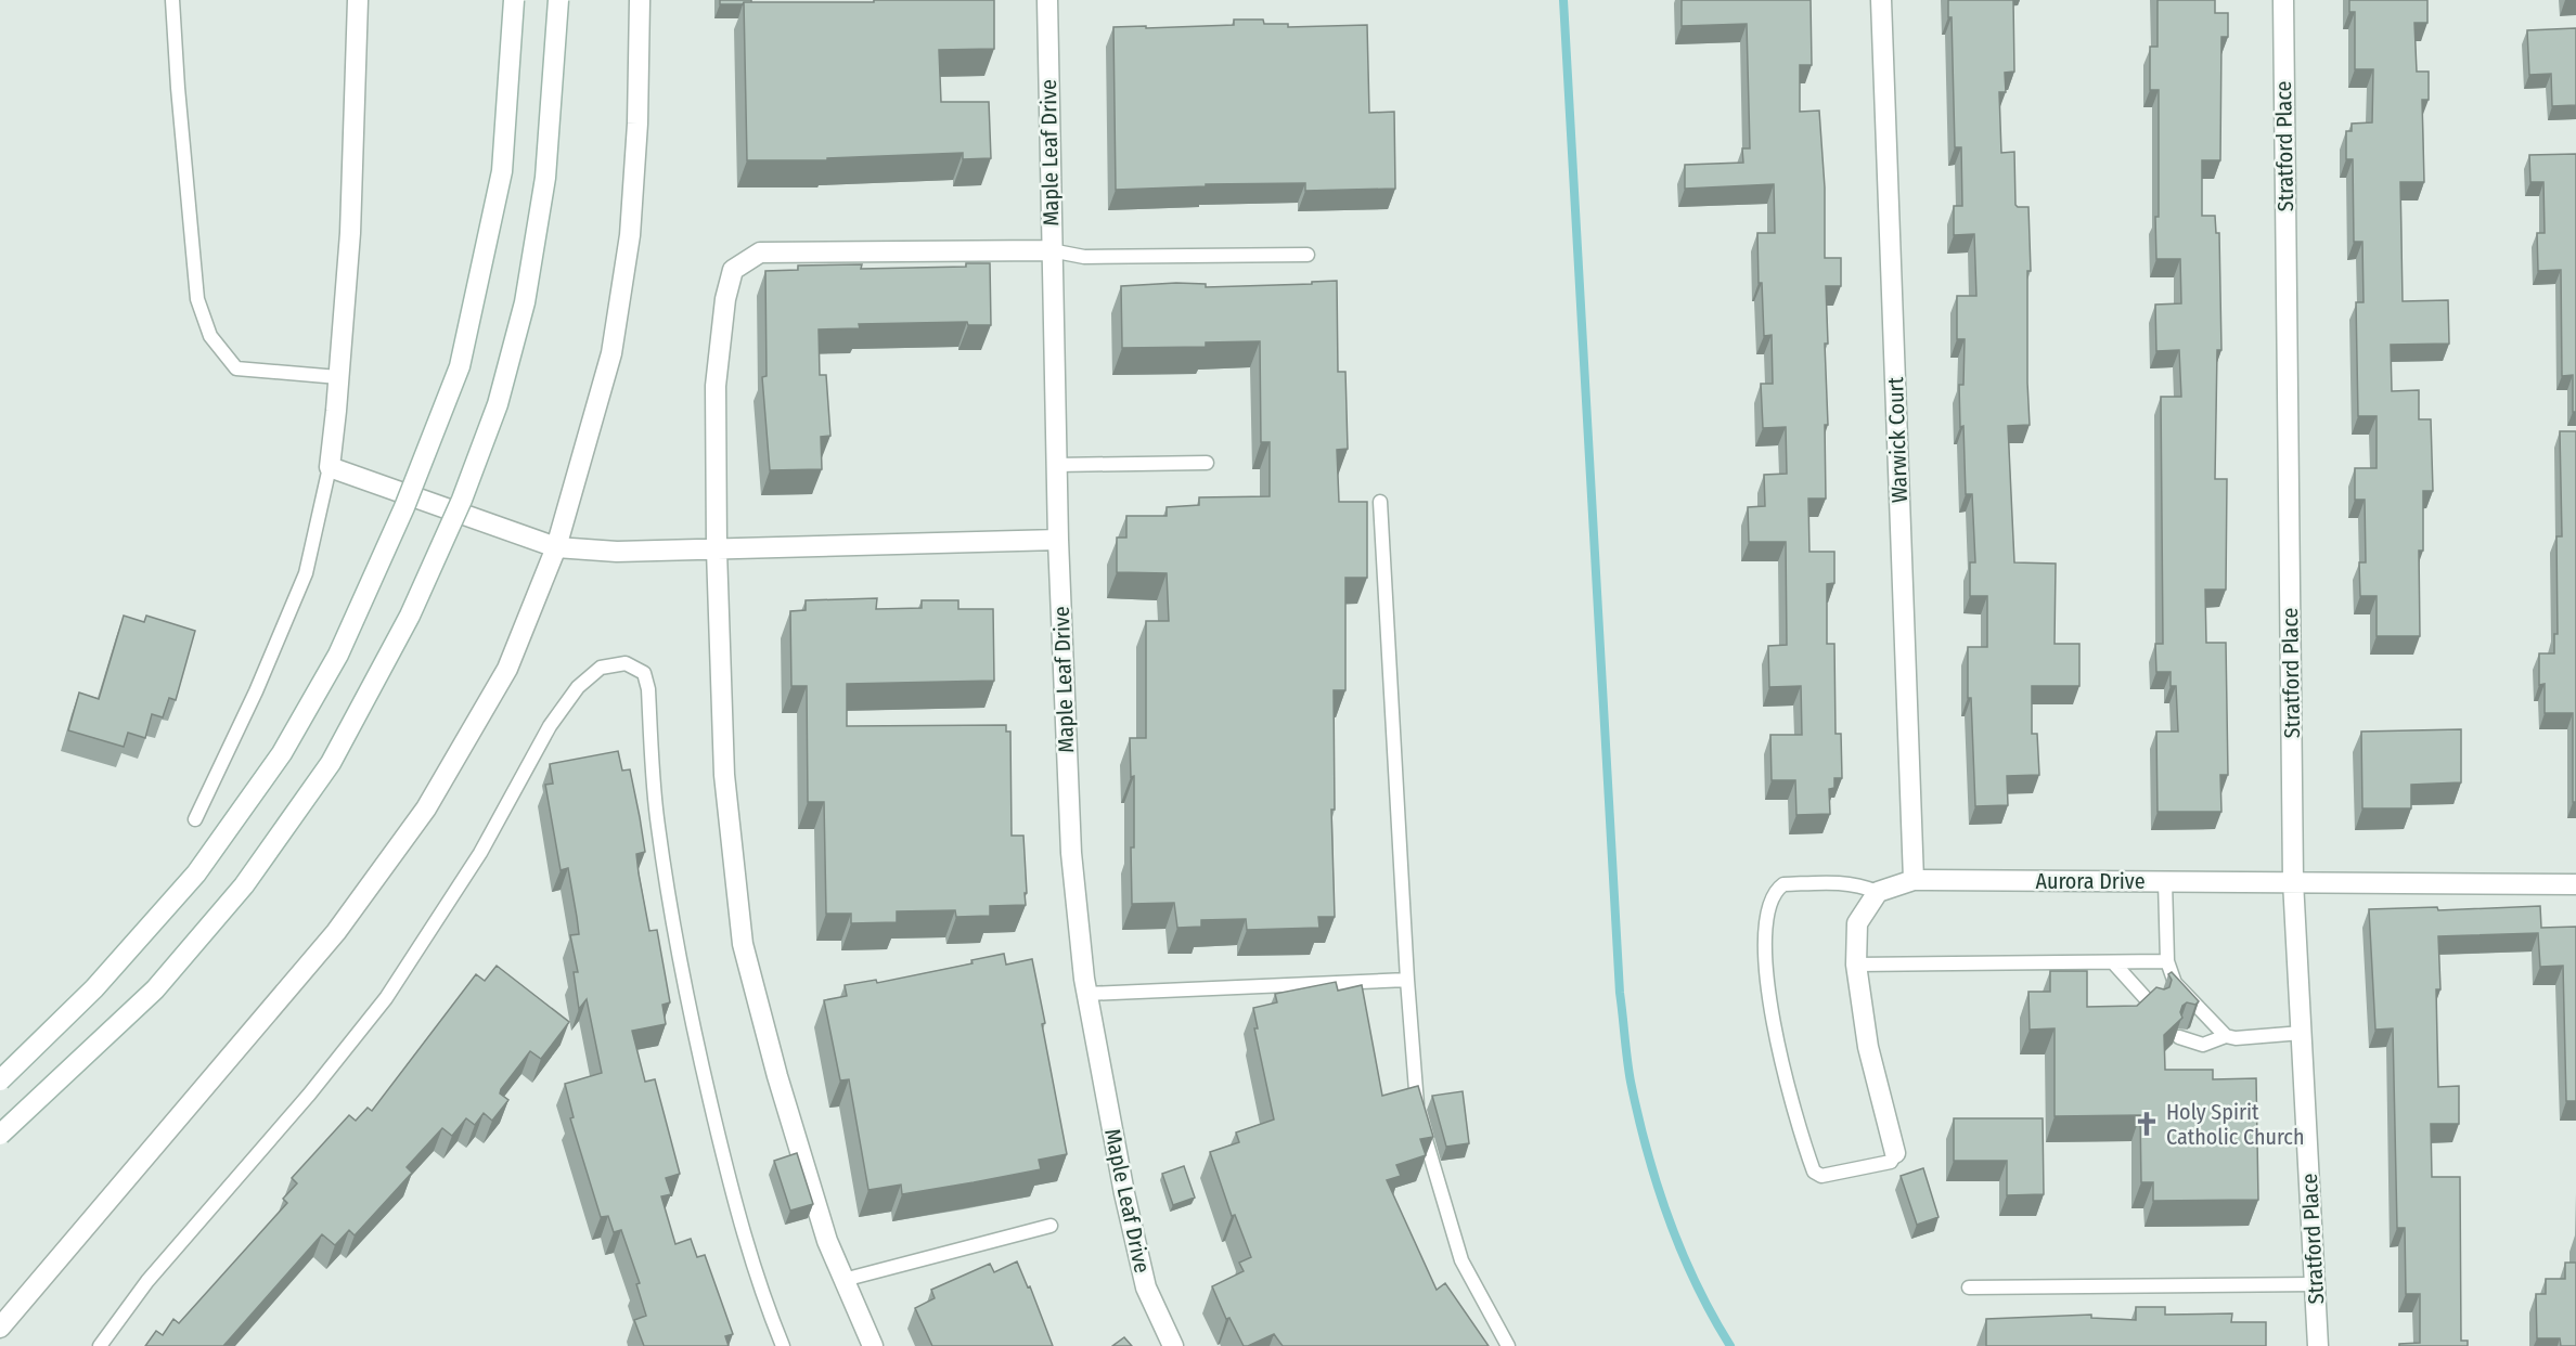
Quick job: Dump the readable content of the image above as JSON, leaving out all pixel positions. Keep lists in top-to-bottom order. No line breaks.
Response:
{"streets":{"street":["Stratford Place","Maple Leaf Drive","Warwick Court","Aurora Drive"]},"crossings":[["Stratford Place","Aurora Drive"],["Warwick Court","Aurora Drive"]],"places":{"church":["Holy Spirit Catholic Church"]}}
